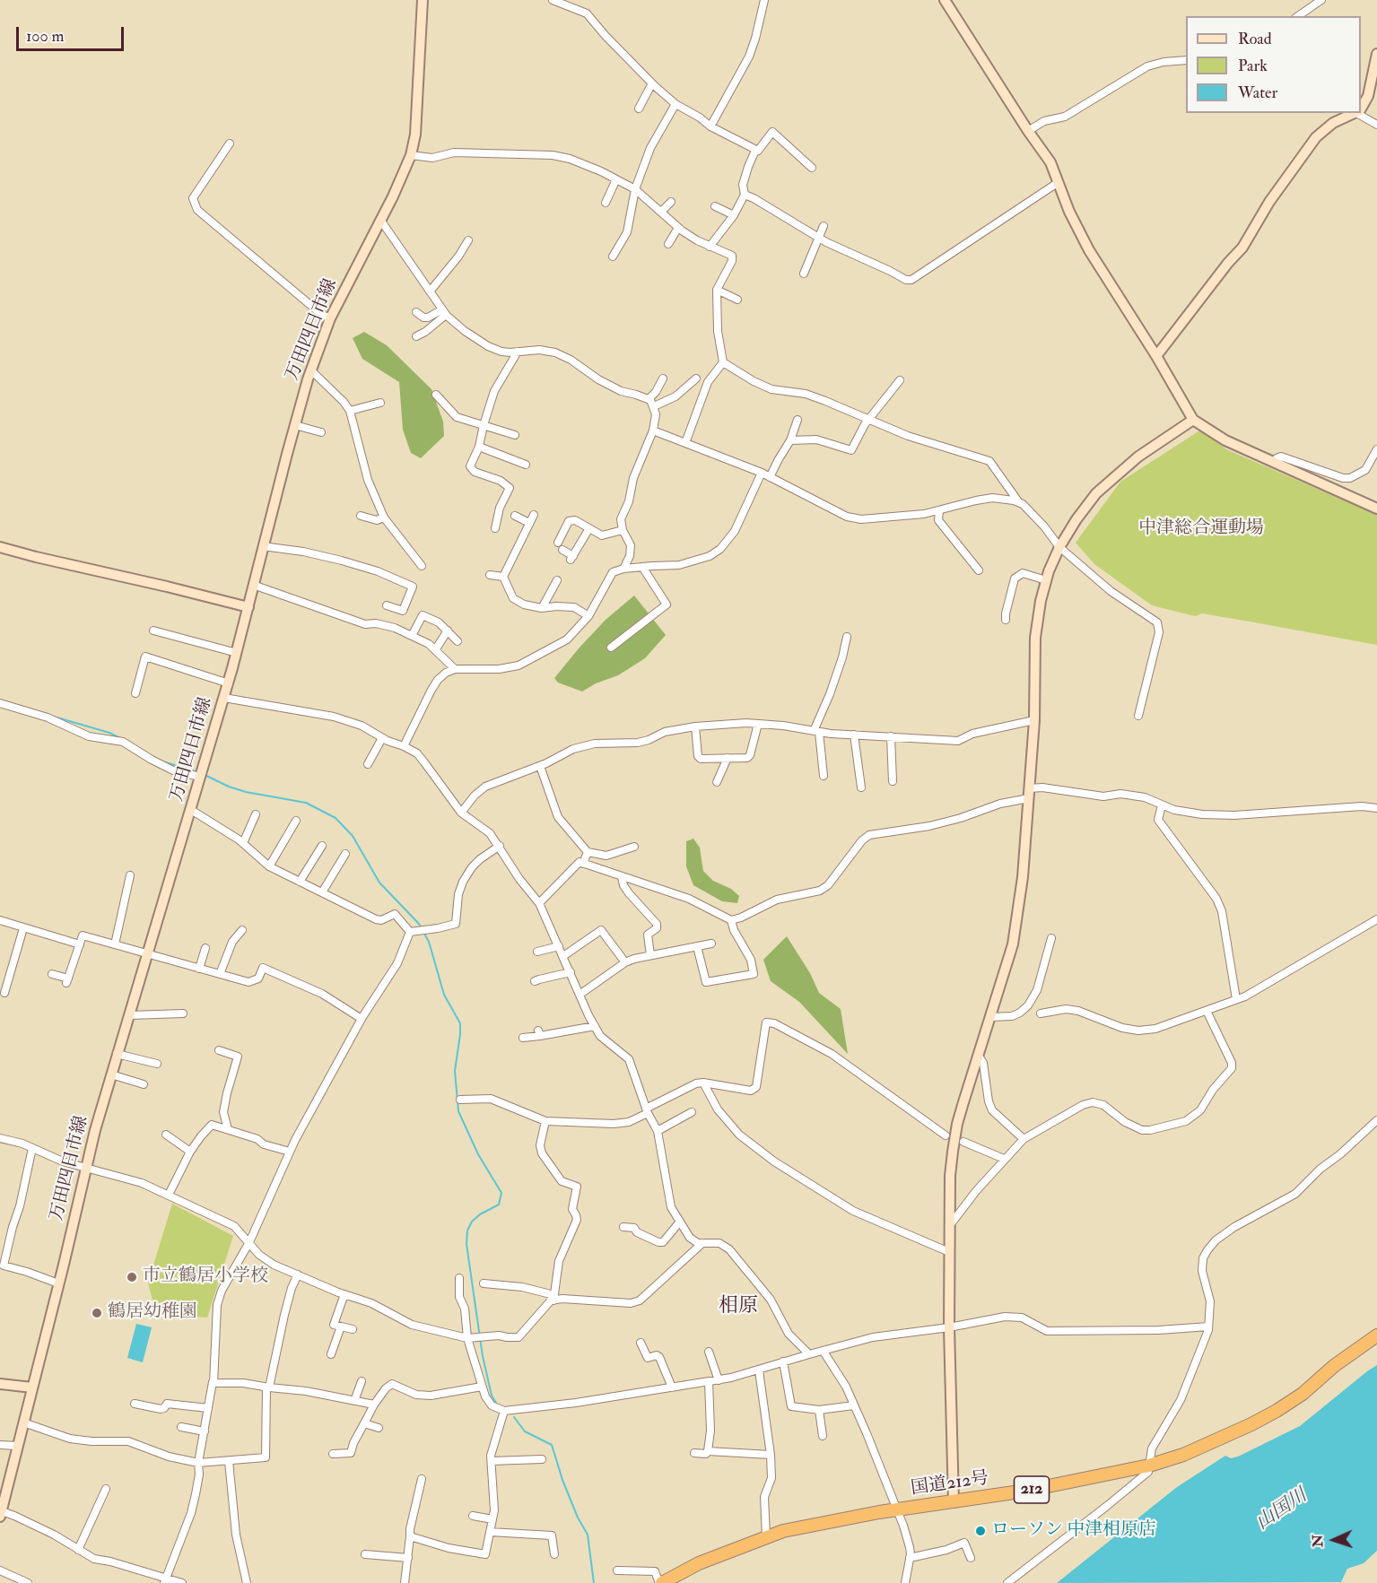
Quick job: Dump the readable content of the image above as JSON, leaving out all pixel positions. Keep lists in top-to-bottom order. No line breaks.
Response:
{"streets":{"highway":["国道212号","212"],"street":["万田四日市線"]},"districts":["相原"],"water":["山国川"],"parks":["中津総合運動場"],"places":["市立鶴居小学校","鶴居幼稚園","ローソン 中津相原店"],"legend":["Road","Park","Water"],"scale_bar":"100 m","north":"left"}
